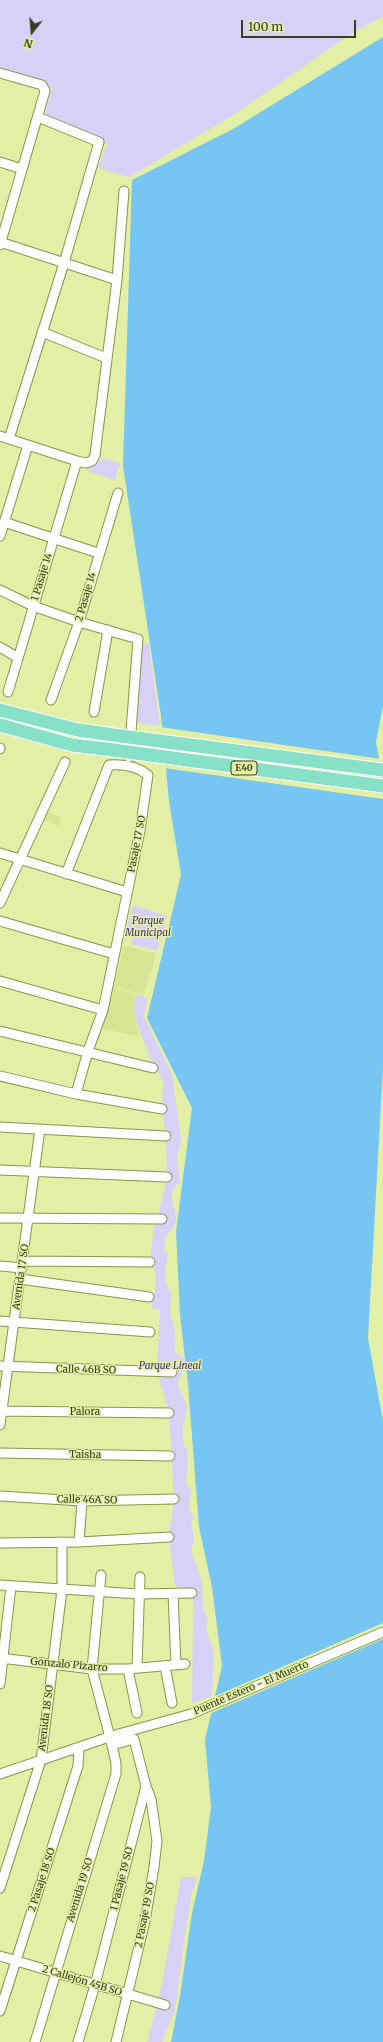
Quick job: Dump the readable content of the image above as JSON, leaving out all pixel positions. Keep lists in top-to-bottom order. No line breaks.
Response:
{"streets":{"highway":["E40"],"street":["1 Pasaje 14","2 Pasaje 14","Pasaje 17 SO","Avenida 17 SO","Calle 46B SO","Palora","Taisha","Calle 46A SO","Gonzalo Pizarro","Puente Estero - El Muerto","Avenida 18 SO","1 Pasaje 19 SO","2 Pasaje 18 SO","Avenida 19 SO","2 Pasaje 19 SO","2 Callejón 45B SO"]},"crossings":[["Avenida 17 SO","Calle 46B SO"],["Avenida 17 SO","Palora"],["Gonzalo Pizarro","Avenida 18 SO"],["Gonzalo Pizarro","Avenida 19 SO"],["Puente Estero - El Muerto","1 Pasaje 19 SO"],["Puente Estero - El Muerto","Avenida 19 SO"],["1 Pasaje 19 SO","Avenida 19 SO"],["1 Pasaje 19 SO","2 Pasaje 19 SO"],["1 Pasaje 19 SO","2 Callejón 45B SO"],["2 Pasaje 18 SO","2 Callejón 45B SO"],["Avenida 19 SO","2 Callejón 45B SO"],["2 Pasaje 19 SO","2 Callejón 45B SO"]],"parks":["Parque Municipal","Parque Lineal"],"scale_bar":"100 m","north":"bottom"}
